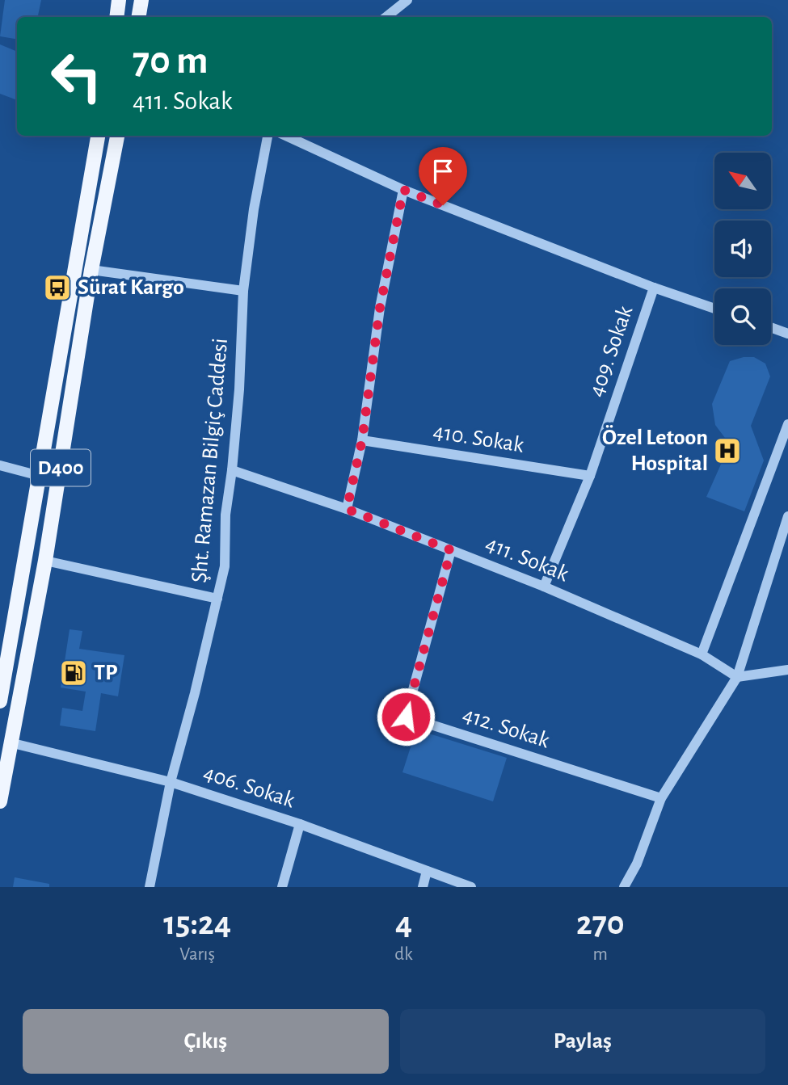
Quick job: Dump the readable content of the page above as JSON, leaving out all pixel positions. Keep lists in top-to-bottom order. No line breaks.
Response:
{"streets":{"main road":["D400"],"street":["409. Sokak","410. Sokak","Şht. Ramazan Bilgiç Caddesi","411. Sokak","412. Sokak","406. Sokak"]},"crossings":[["409. Sokak","410. Sokak"],["409. Sokak","411. Sokak"],["Şht. Ramazan Bilgiç Caddesi","411. Sokak"],["Şht. Ramazan Bilgiç Caddesi","406. Sokak"],["D400","406. Sokak"],["411. Sokak","412. Sokak"]],"places":{"bus stop":["Sürat Kargo"],"hospital":["Özel Letoon Hospital"],"fuel station":["TP"]},"north":"top left","page":{"turn":["70 m","411. Sokak"],"eta":["15:24","Varış","4","dk","270","m"],"buttons":["Çıkış","Paylaş"]}}
